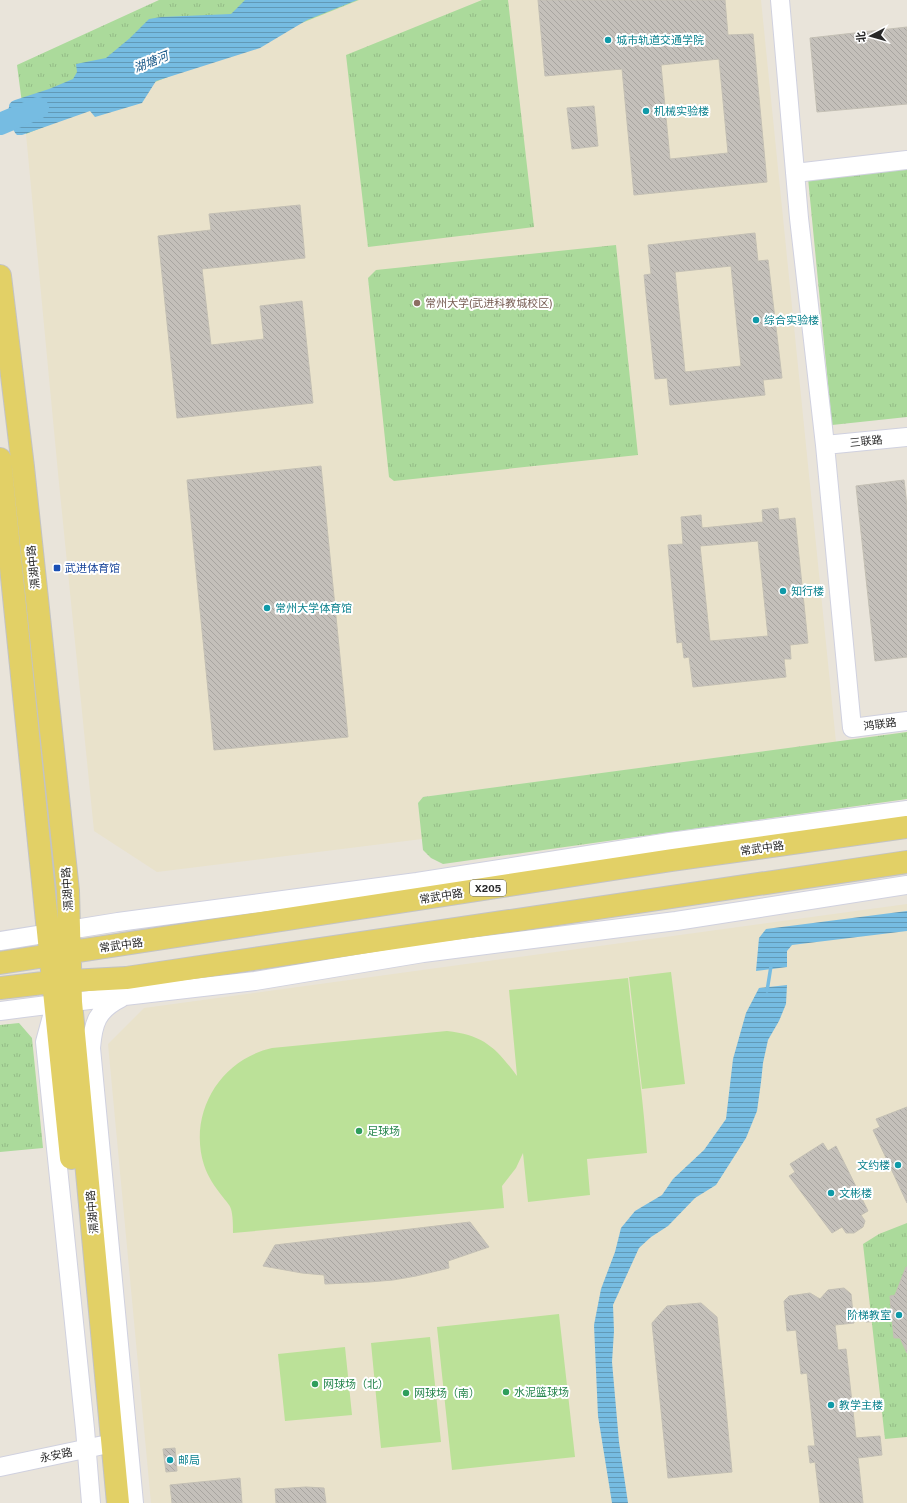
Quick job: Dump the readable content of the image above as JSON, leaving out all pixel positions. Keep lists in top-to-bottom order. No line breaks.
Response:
{"streets":{"main road":["滆湖中路","常武中路","X205"],"street":["三联路","鸿联路","永安路"]},"crossings":[["三联路","鸿联路"],["滆湖中路","常武中路"],["滆湖中路","永安路"]],"water":["湖塘河"],"places":{"other":["城市轨道交通学院","机械实验楼","常州大学(武进科教城校区)","综合实验楼","知行楼","常州大学体育馆","足球场","文约楼","文彬楼","阶梯教室","网球场（北）","水泥篮球场","网球场（南）","教学主楼","邮局"],"transit":["武进体育馆"]},"north":"left"}
